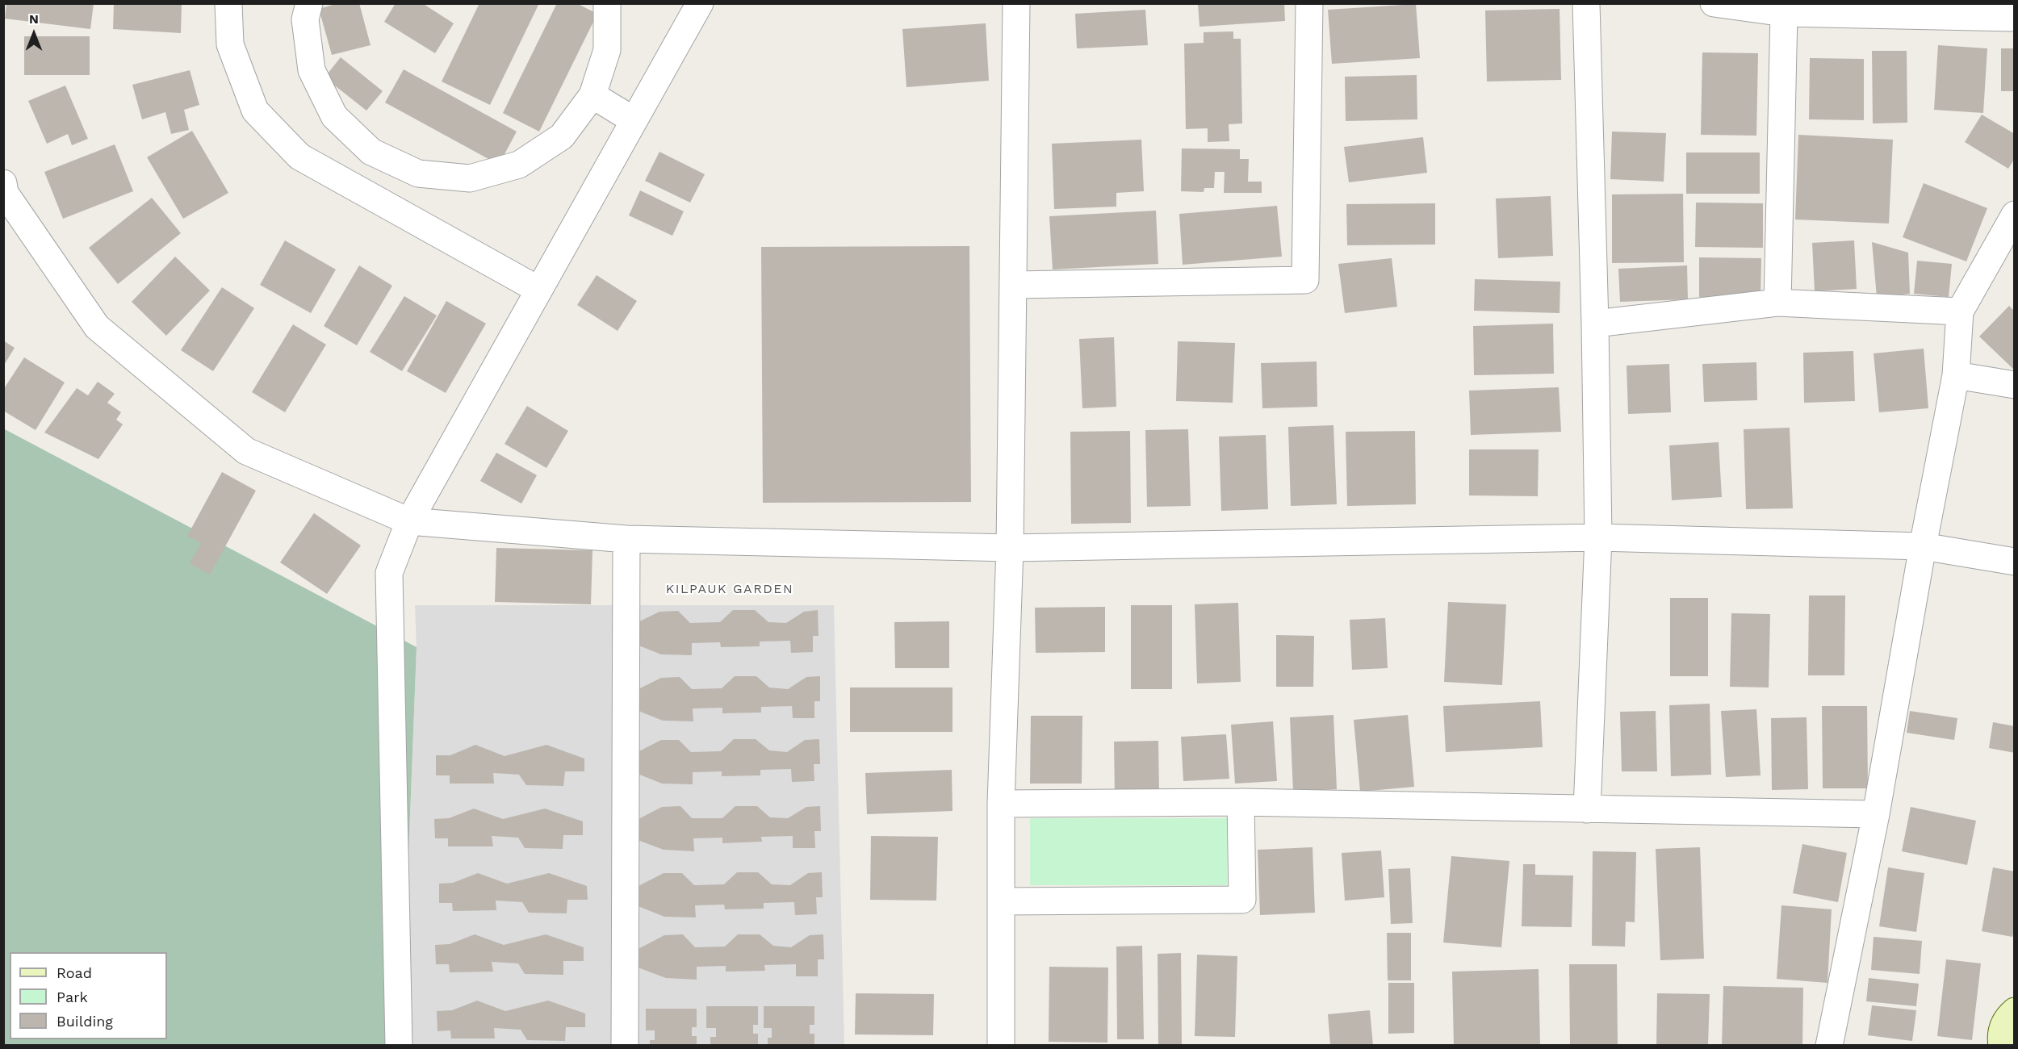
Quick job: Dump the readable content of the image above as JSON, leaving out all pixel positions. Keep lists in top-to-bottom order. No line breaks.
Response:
{"districts":["KILPAUK GARDEN"],"legend":["Road","Park","Building"],"north":"top"}
